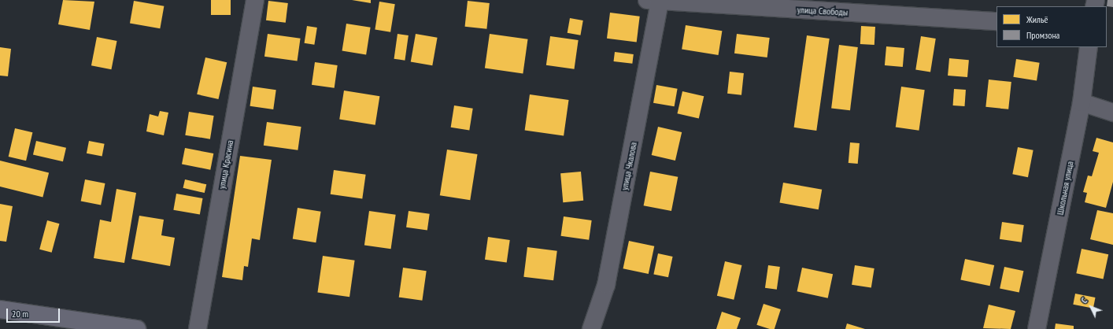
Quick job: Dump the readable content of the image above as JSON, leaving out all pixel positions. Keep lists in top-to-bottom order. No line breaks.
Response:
{"streets":{"street":["улица Свободы","улица Красина","улица Чкалова","Школьная улица"]},"crossings":[["улица Свободы","улица Чкалова"]],"legend":["Жильё","Промзона"],"scale_bar":"20 m","north":"top left"}
